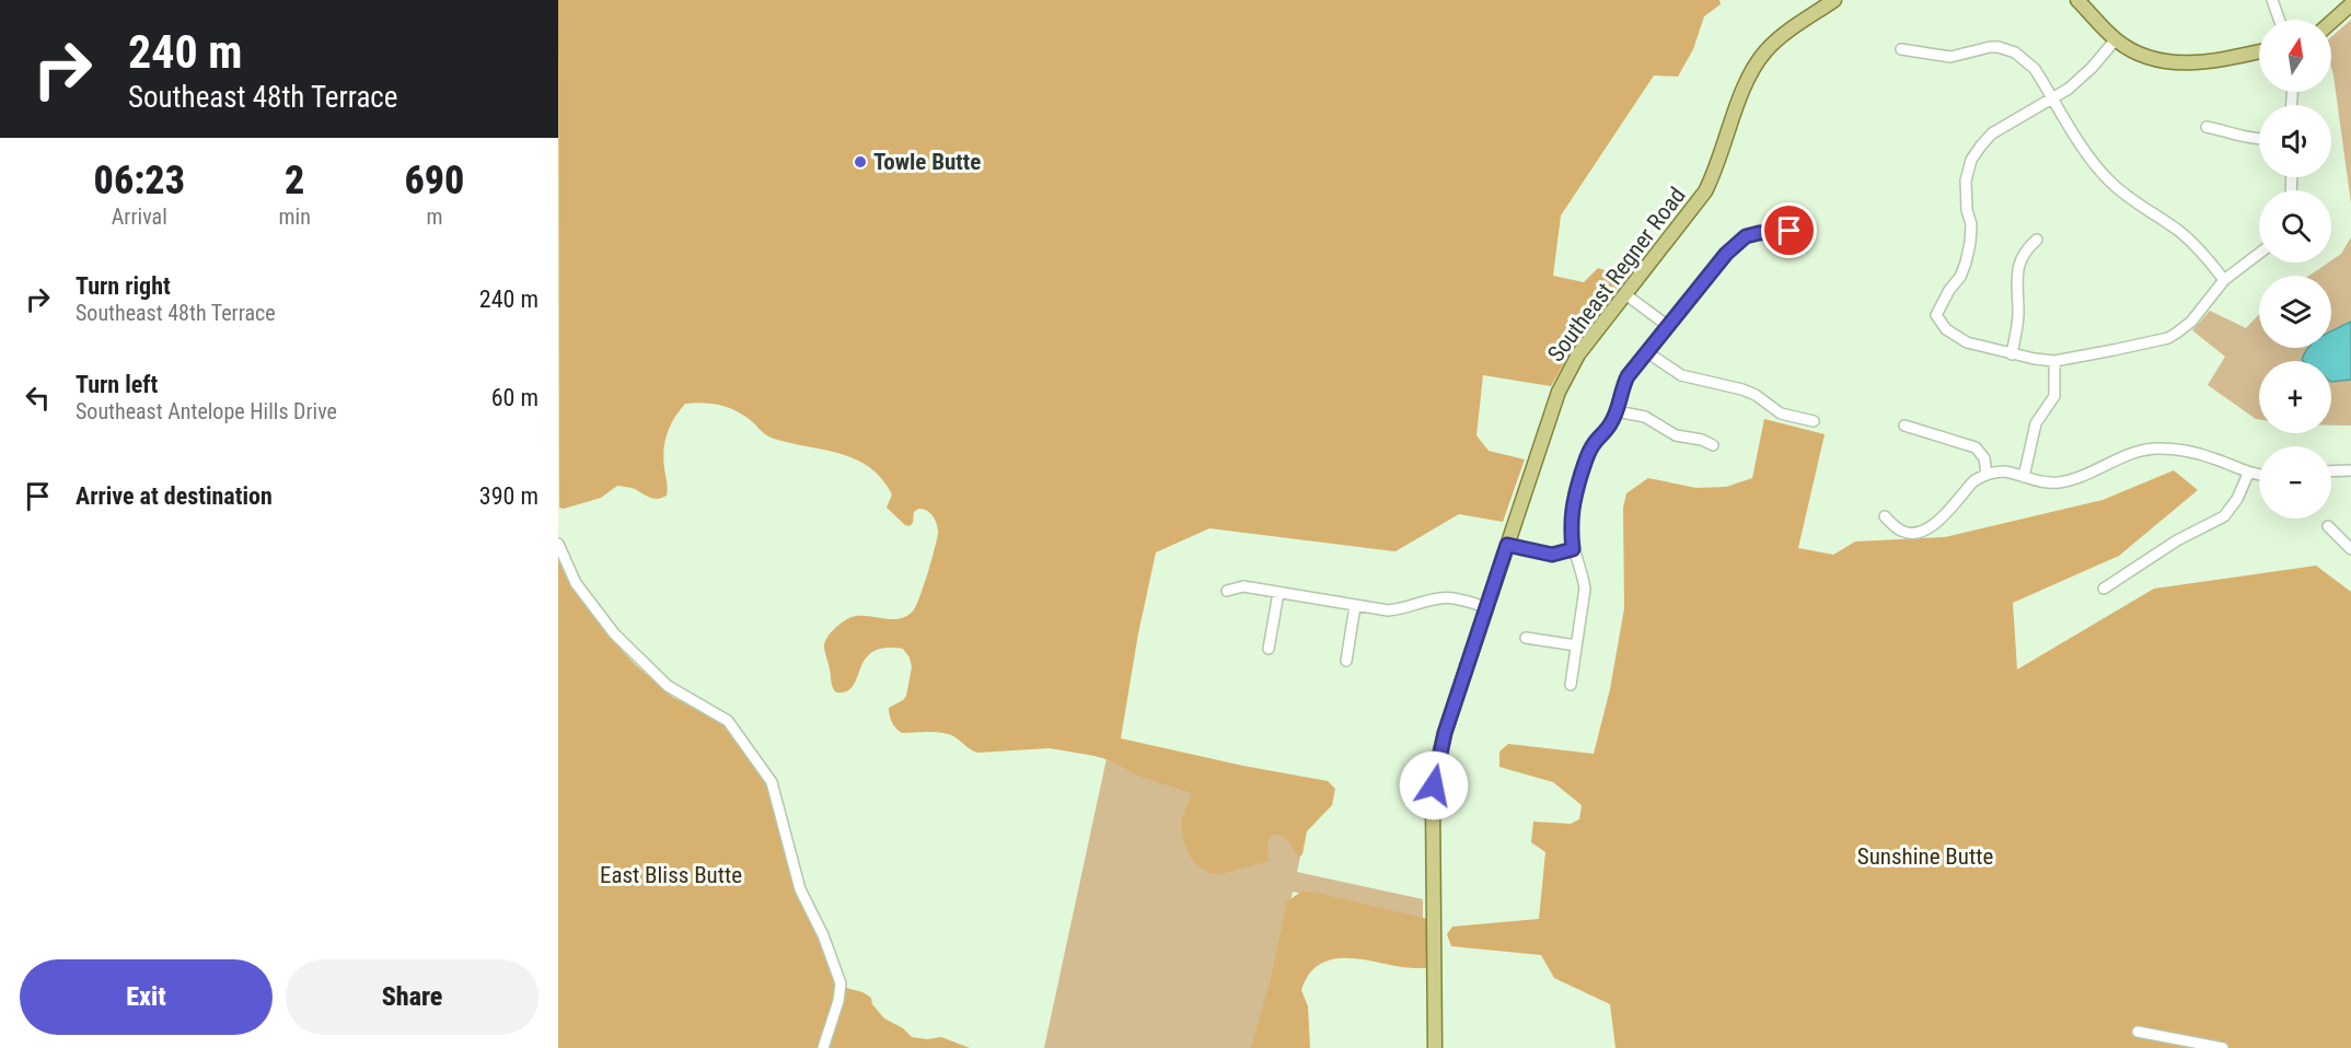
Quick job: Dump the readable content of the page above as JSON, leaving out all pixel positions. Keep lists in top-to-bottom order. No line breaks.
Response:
{"streets":{"main road":["Southeast Regner Road"]},"parks":["Sunshine Butte","East Bliss Butte"],"places":["Towle Butte"],"north":"top","page":{"turn":["240 m","Southeast 48th Terrace"],"map_buttons":["+","−"],"eta":["06:23","Arrival","2","min","690","m"],"list":[{"name":"Turn right","note":"Southeast 48th Terrace","value":"240 m"},{"name":"Turn left","note":"Southeast Antelope Hills Drive","value":"60 m"},{"name":"Arrive at destination","value":"390 m"}],"buttons":["Exit","Share"]}}
